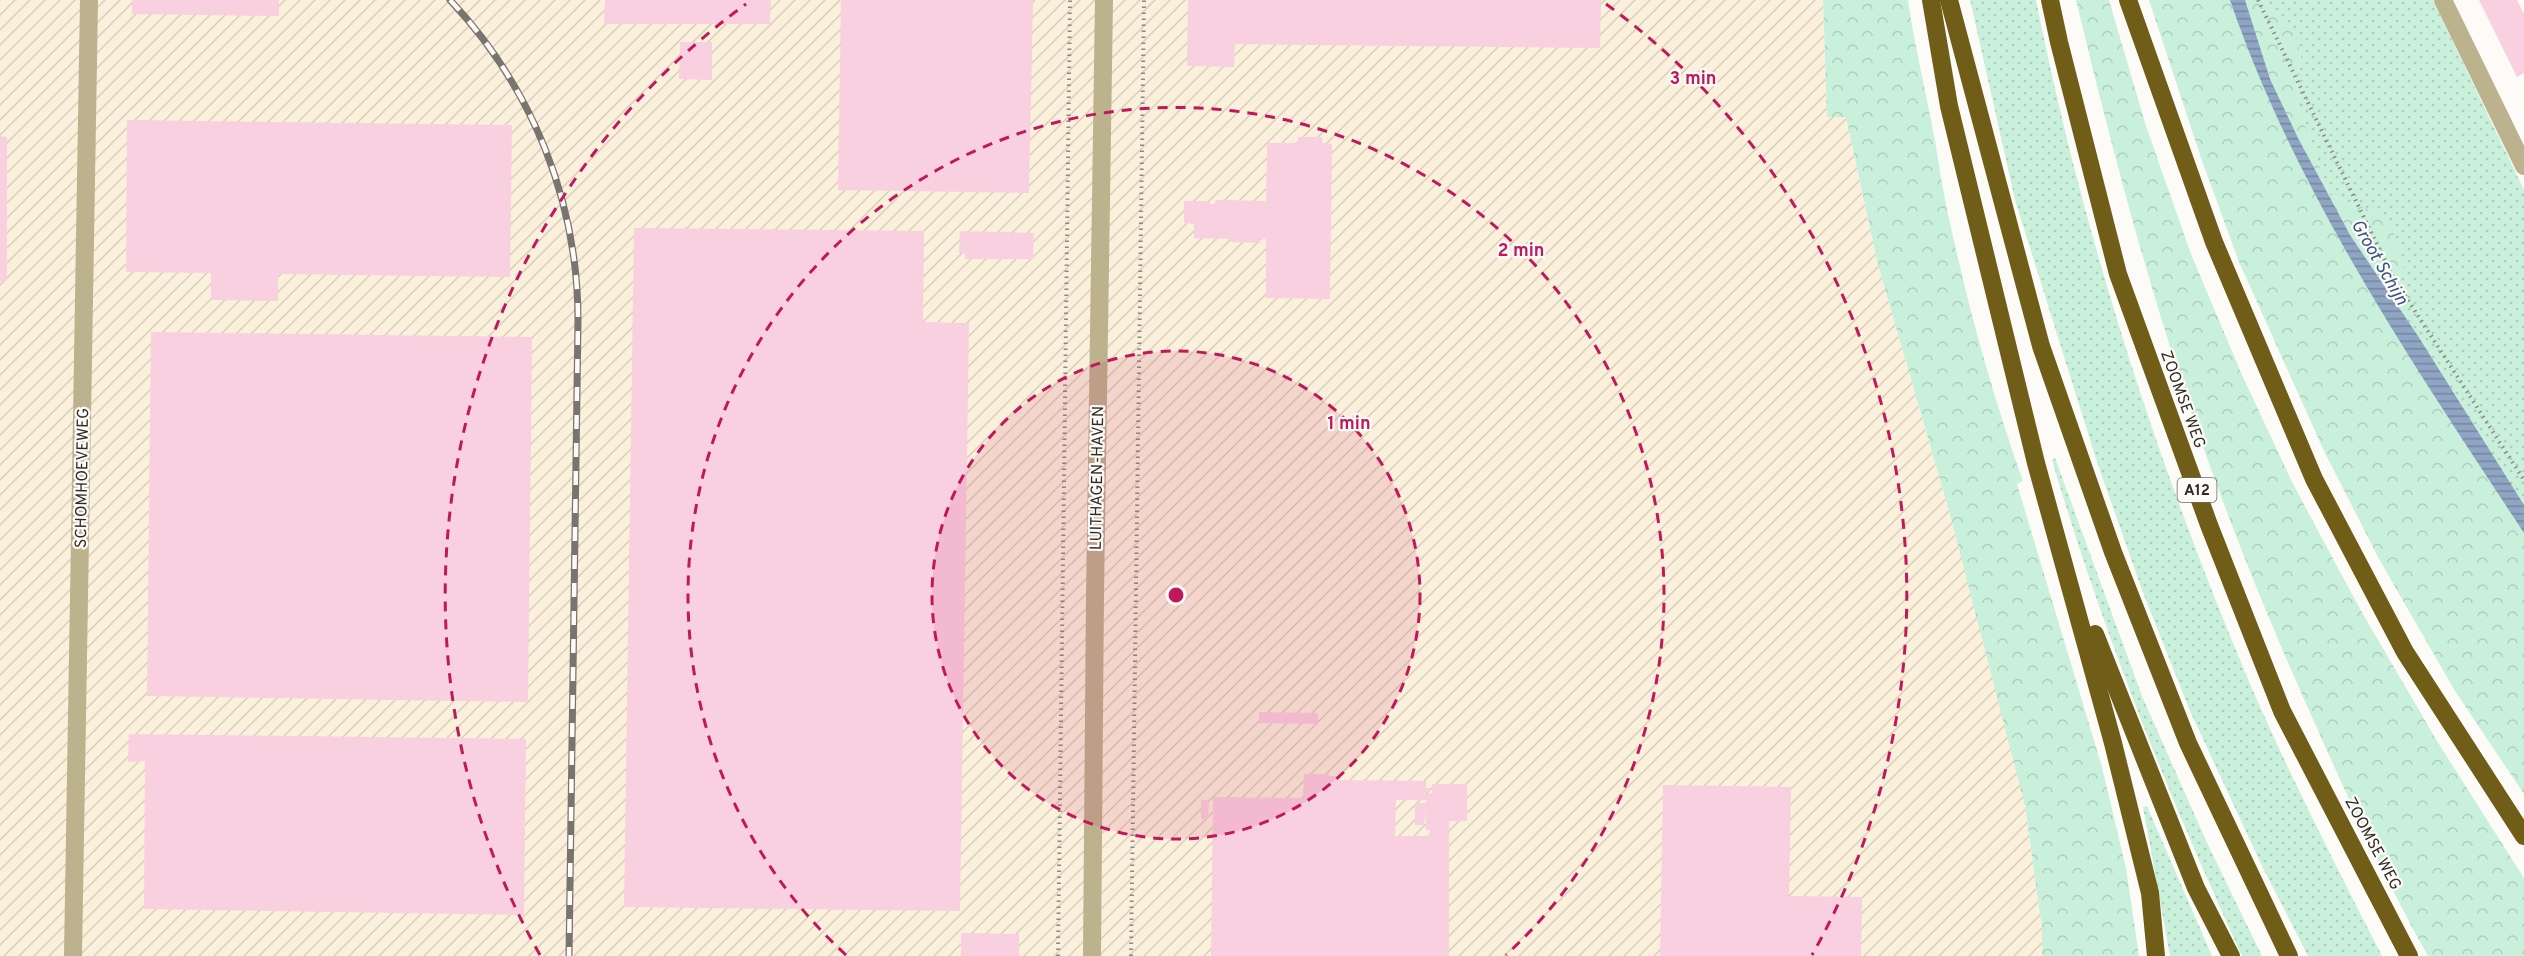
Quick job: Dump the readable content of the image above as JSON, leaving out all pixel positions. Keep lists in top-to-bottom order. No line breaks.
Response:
{"streets":{"highway":["ZOOMSE WEG","A12"],"street":["SCHOMHOEVEWEG","LUITHAGEN-HAVEN"]},"water":["Groot Schijn"],"rings":["3 min","2 min","1 min"]}
